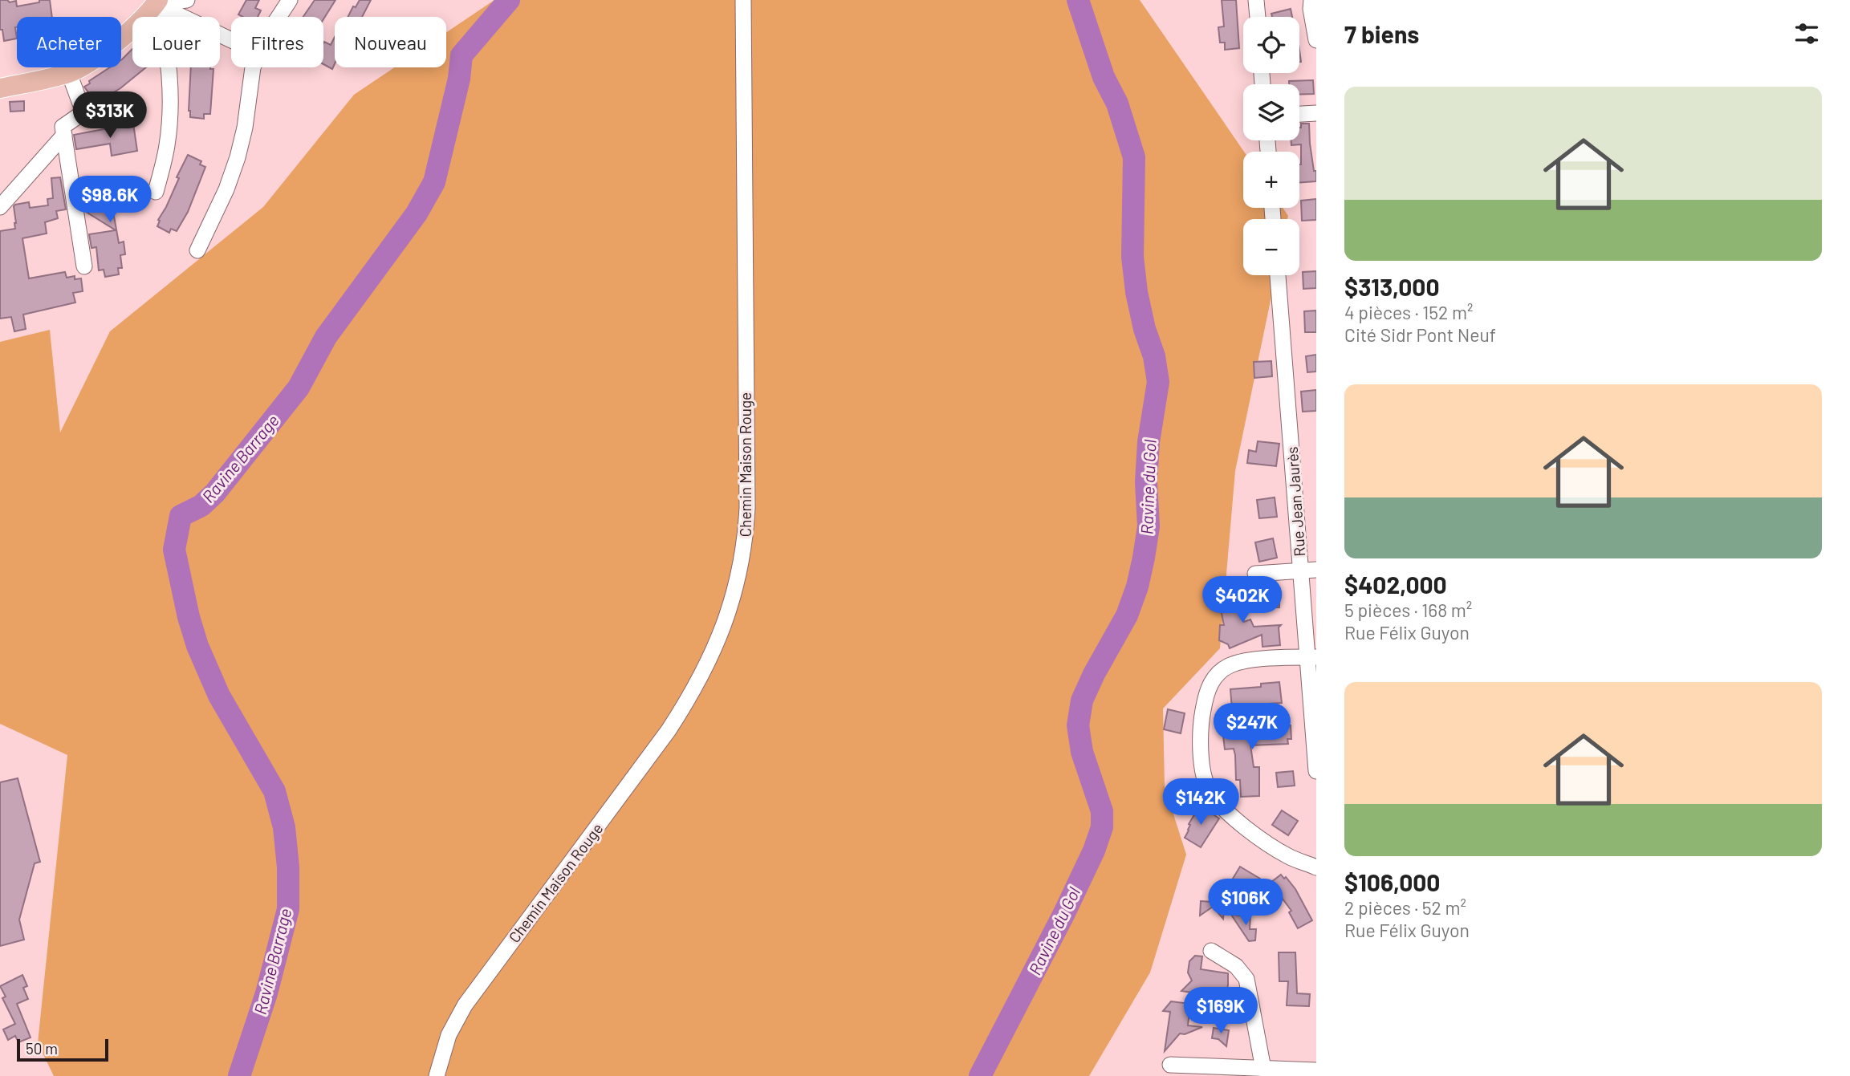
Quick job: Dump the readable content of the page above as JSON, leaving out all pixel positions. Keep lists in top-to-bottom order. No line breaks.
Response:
{"streets":{"street":["Chemin Maison Rouge","Rue Jean Jaurès"]},"water":["Ravine Barrage","Ravine du Gol"],"scale_bar":"50 m","page":{"heading":"7 biens","map_buttons":["+","−"],"chip":["Acheter","Louer","Filtres","Nouveau"],"list":[{"name":"$313,000","note":"4 pièces · 152 m² · Cité Sidr Pont Neuf"},{"name":"$402,000","note":"5 pièces · 168 m² · Rue Félix Guyon"},{"name":"$106,000","note":"2 pièces · 52 m² · Rue Félix Guyon"}],"price":["$313K","$98.6K","$402K","$247K","$142K","$106K","$169K"],"scale":"50 m"}}
